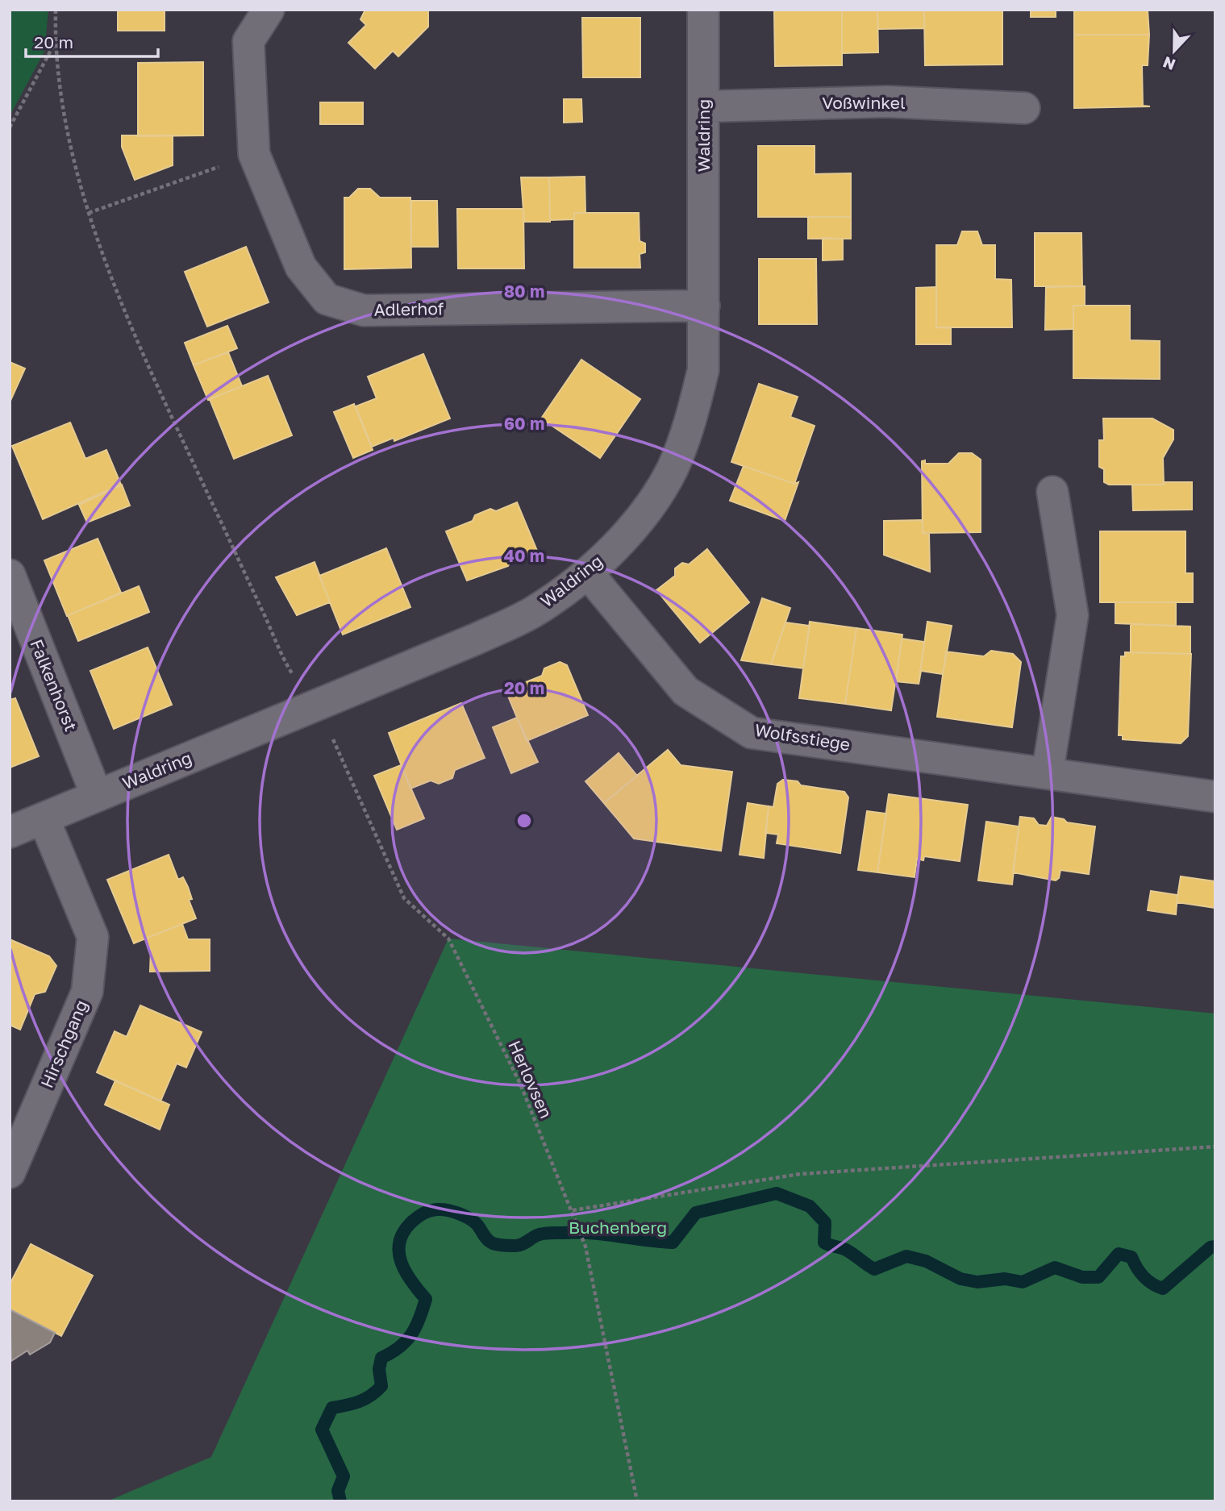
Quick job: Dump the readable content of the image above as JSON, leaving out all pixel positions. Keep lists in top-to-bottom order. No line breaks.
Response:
{"streets":{"street":["Voßwinkel","Waldring","Adlerhof","Falkenhorst","Wolfsstiege","Hirschgang"],"path":["Herlovsen"]},"crossings":[["Voßwinkel","Waldring"],["Waldring","Adlerhof"],["Waldring","Falkenhorst"],["Waldring","Wolfsstiege"],["Waldring","Hirschgang"],["Waldring","Herlovsen"]],"parks":["Buchenberg"],"scale_bar":"20 m","north":"bottom","rings":["80 m","60 m","40 m","20 m"]}
